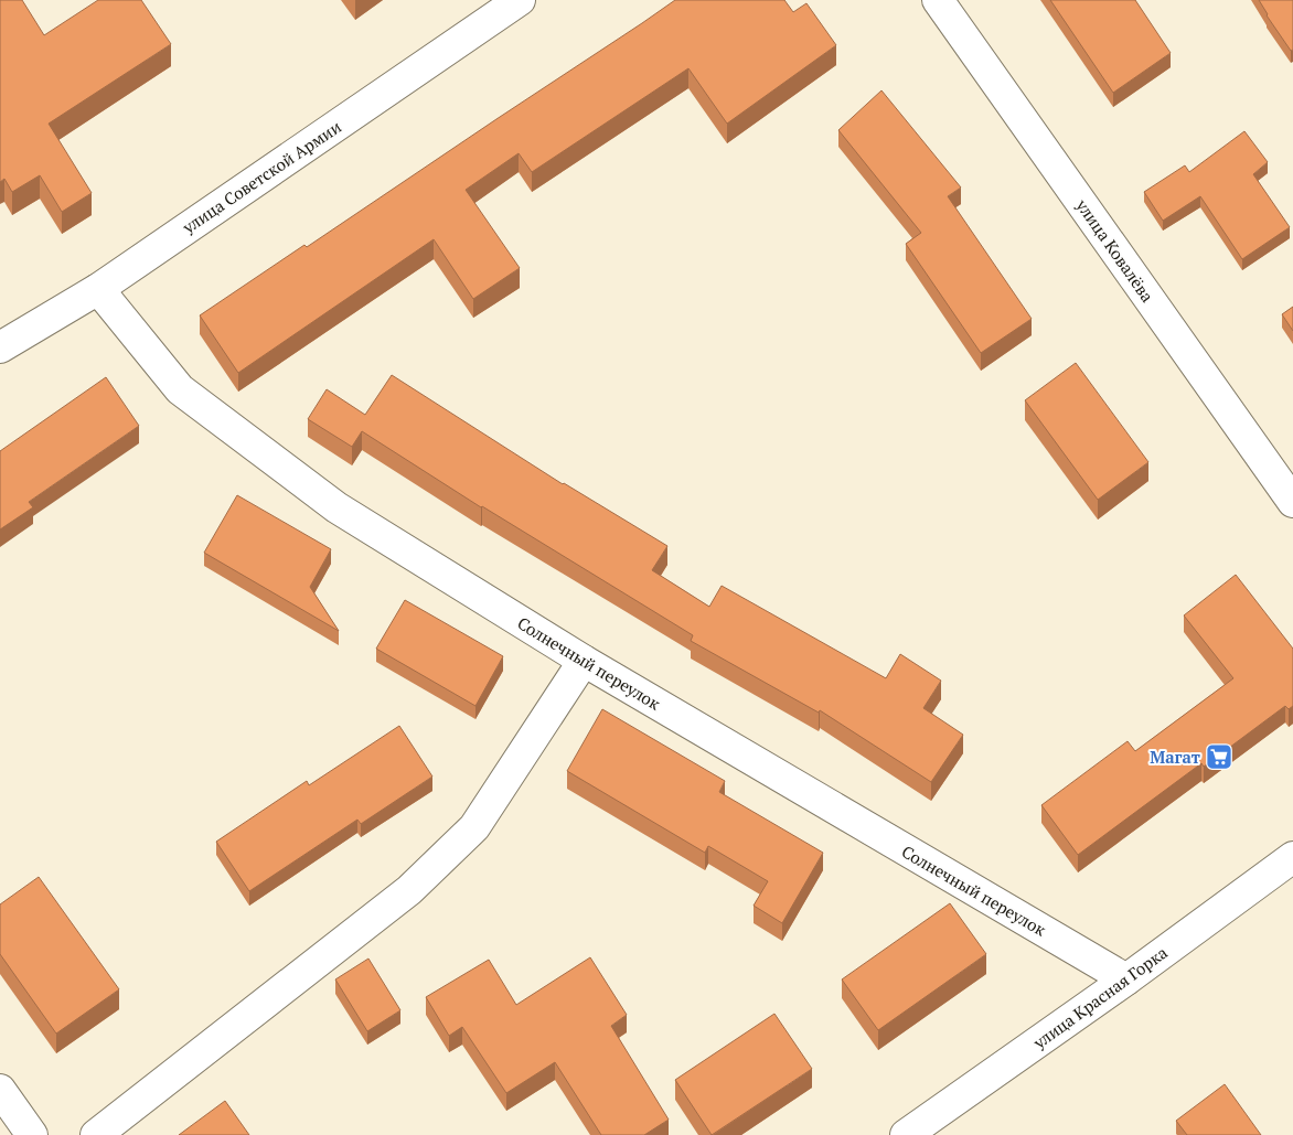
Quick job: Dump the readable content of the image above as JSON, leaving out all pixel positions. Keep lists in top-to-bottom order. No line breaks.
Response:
{"streets":{"street":["улица Советской Армии","улица Ковалёва","Солнечный переулок","улица Красная Горка"]},"crossings":[["улица Советской Армии","Солнечный переулок"],["Солнечный переулок","улица Красная Горка"]],"places":{"supermarket":["Магат"]}}
